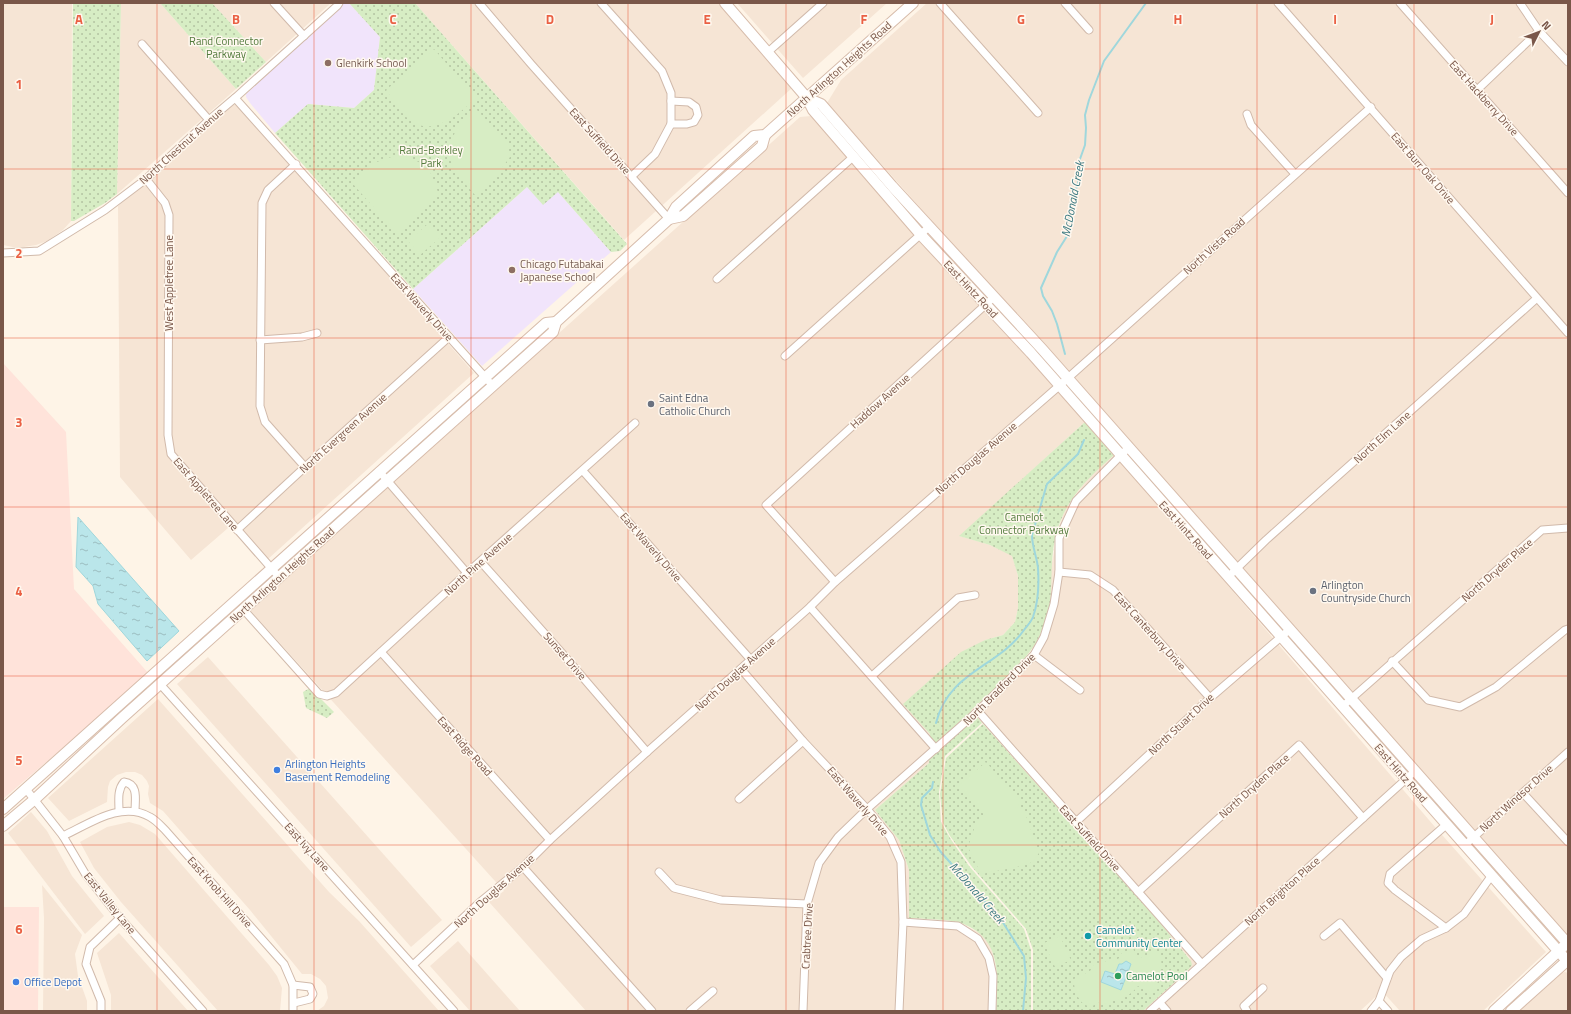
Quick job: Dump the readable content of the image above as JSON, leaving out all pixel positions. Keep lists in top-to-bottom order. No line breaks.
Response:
{"streets":{"main road":["North Arlington Heights Road","East Hintz Road"],"street":["East Hackberry Drive","East Suffield Drive","North Chestnut Avenue","East Burr Oak Drive","North Vista Road","West Appletree Lane","East Waverly Drive","Haddow Avenue","North Evergreen Avenue","North Elm Lane","North Douglas Avenue","East Appletree Lane","North Pine Avenue","North Dryden Place","East Canterbury Drive","Sunset Drive","North Bradford Drive","North Stuart Drive","East Ridge Road","North Windsor Drive","East Ivy Lane","North Brighton Place","East Knob Hill Drive","East Valley Lane","Crabtree Drive"]},"crossings":[["North Arlington Heights Road","East Suffield Drive"],["North Arlington Heights Road","East Hintz Road"],["North Arlington Heights Road","East Waverly Drive"],["North Arlington Heights Road","East Appletree Lane"],["North Arlington Heights Road","North Pine Avenue"],["North Arlington Heights Road","East Ivy Lane"],["North Arlington Heights Road","East Valley Lane"],["East Suffield Drive","North Dryden Place"],["East Suffield Drive","North Bradford Drive"],["East Suffield Drive","North Stuart Drive"],["East Suffield Drive","North Brighton Place"],["North Chestnut Avenue","West Appletree Lane"],["North Chestnut Avenue","East Waverly Drive"],["East Burr Oak Drive","North Vista Road"],["East Burr Oak Drive","North Elm Lane"],["North Vista Road","East Hintz Road"],["North Vista Road","North Douglas Avenue"],["West Appletree Lane","East Appletree Lane"],["East Hintz Road","Haddow Avenue"],["East Hintz Road","North Elm Lane"],["East Hintz Road","North Douglas Avenue"],["East Hintz Road","North Dryden Place"],["East Hintz Road","North Bradford Drive"],["East Hintz Road","North Stuart Drive"],["East Hintz Road","North Windsor Drive"],["East Hintz Road","North Brighton Place"],["East Waverly Drive","North Evergreen Avenue"],["East Waverly Drive","North Douglas Avenue"],["East Waverly Drive","North Pine Avenue"],["East Waverly Drive","North Bradford Drive"],["East Waverly Drive","Crabtree Drive"],["Haddow Avenue","North Douglas Avenue"],["North Evergreen Avenue","East Appletree Lane"],["North Douglas Avenue","Sunset Drive"],["North Douglas Avenue","East Ridge Road"],["North Douglas Avenue","East Ivy Lane"],["North Pine Avenue","Sunset Drive"],["North Pine Avenue","East Ridge Road"],["North Dryden Place","North Brighton Place"],["East Canterbury Drive","North Bradford Drive"],["East Canterbury Drive","North Stuart Drive"],["North Bradford Drive","Crabtree Drive"],["East Knob Hill Drive","East Valley Lane"]],"water":["McDonald Creek"],"parks":["Rand Connector Parkway","Rand-Berkley Park","Camelot Connector Parkway"],"places":["Glenkirk School","Chicago Futabakai Japanese School","Saint Edna Catholic Church","Arlington Countryside Church","Arlington Heights Basement Remodeling","Camelot Community Center","Camelot Pool","Office Depot"],"north":"top right","grid":{"columns":["A","B","C","D","E","F","G","H","I","J"],"rows":["1","2","3","4","5","6"]}}
